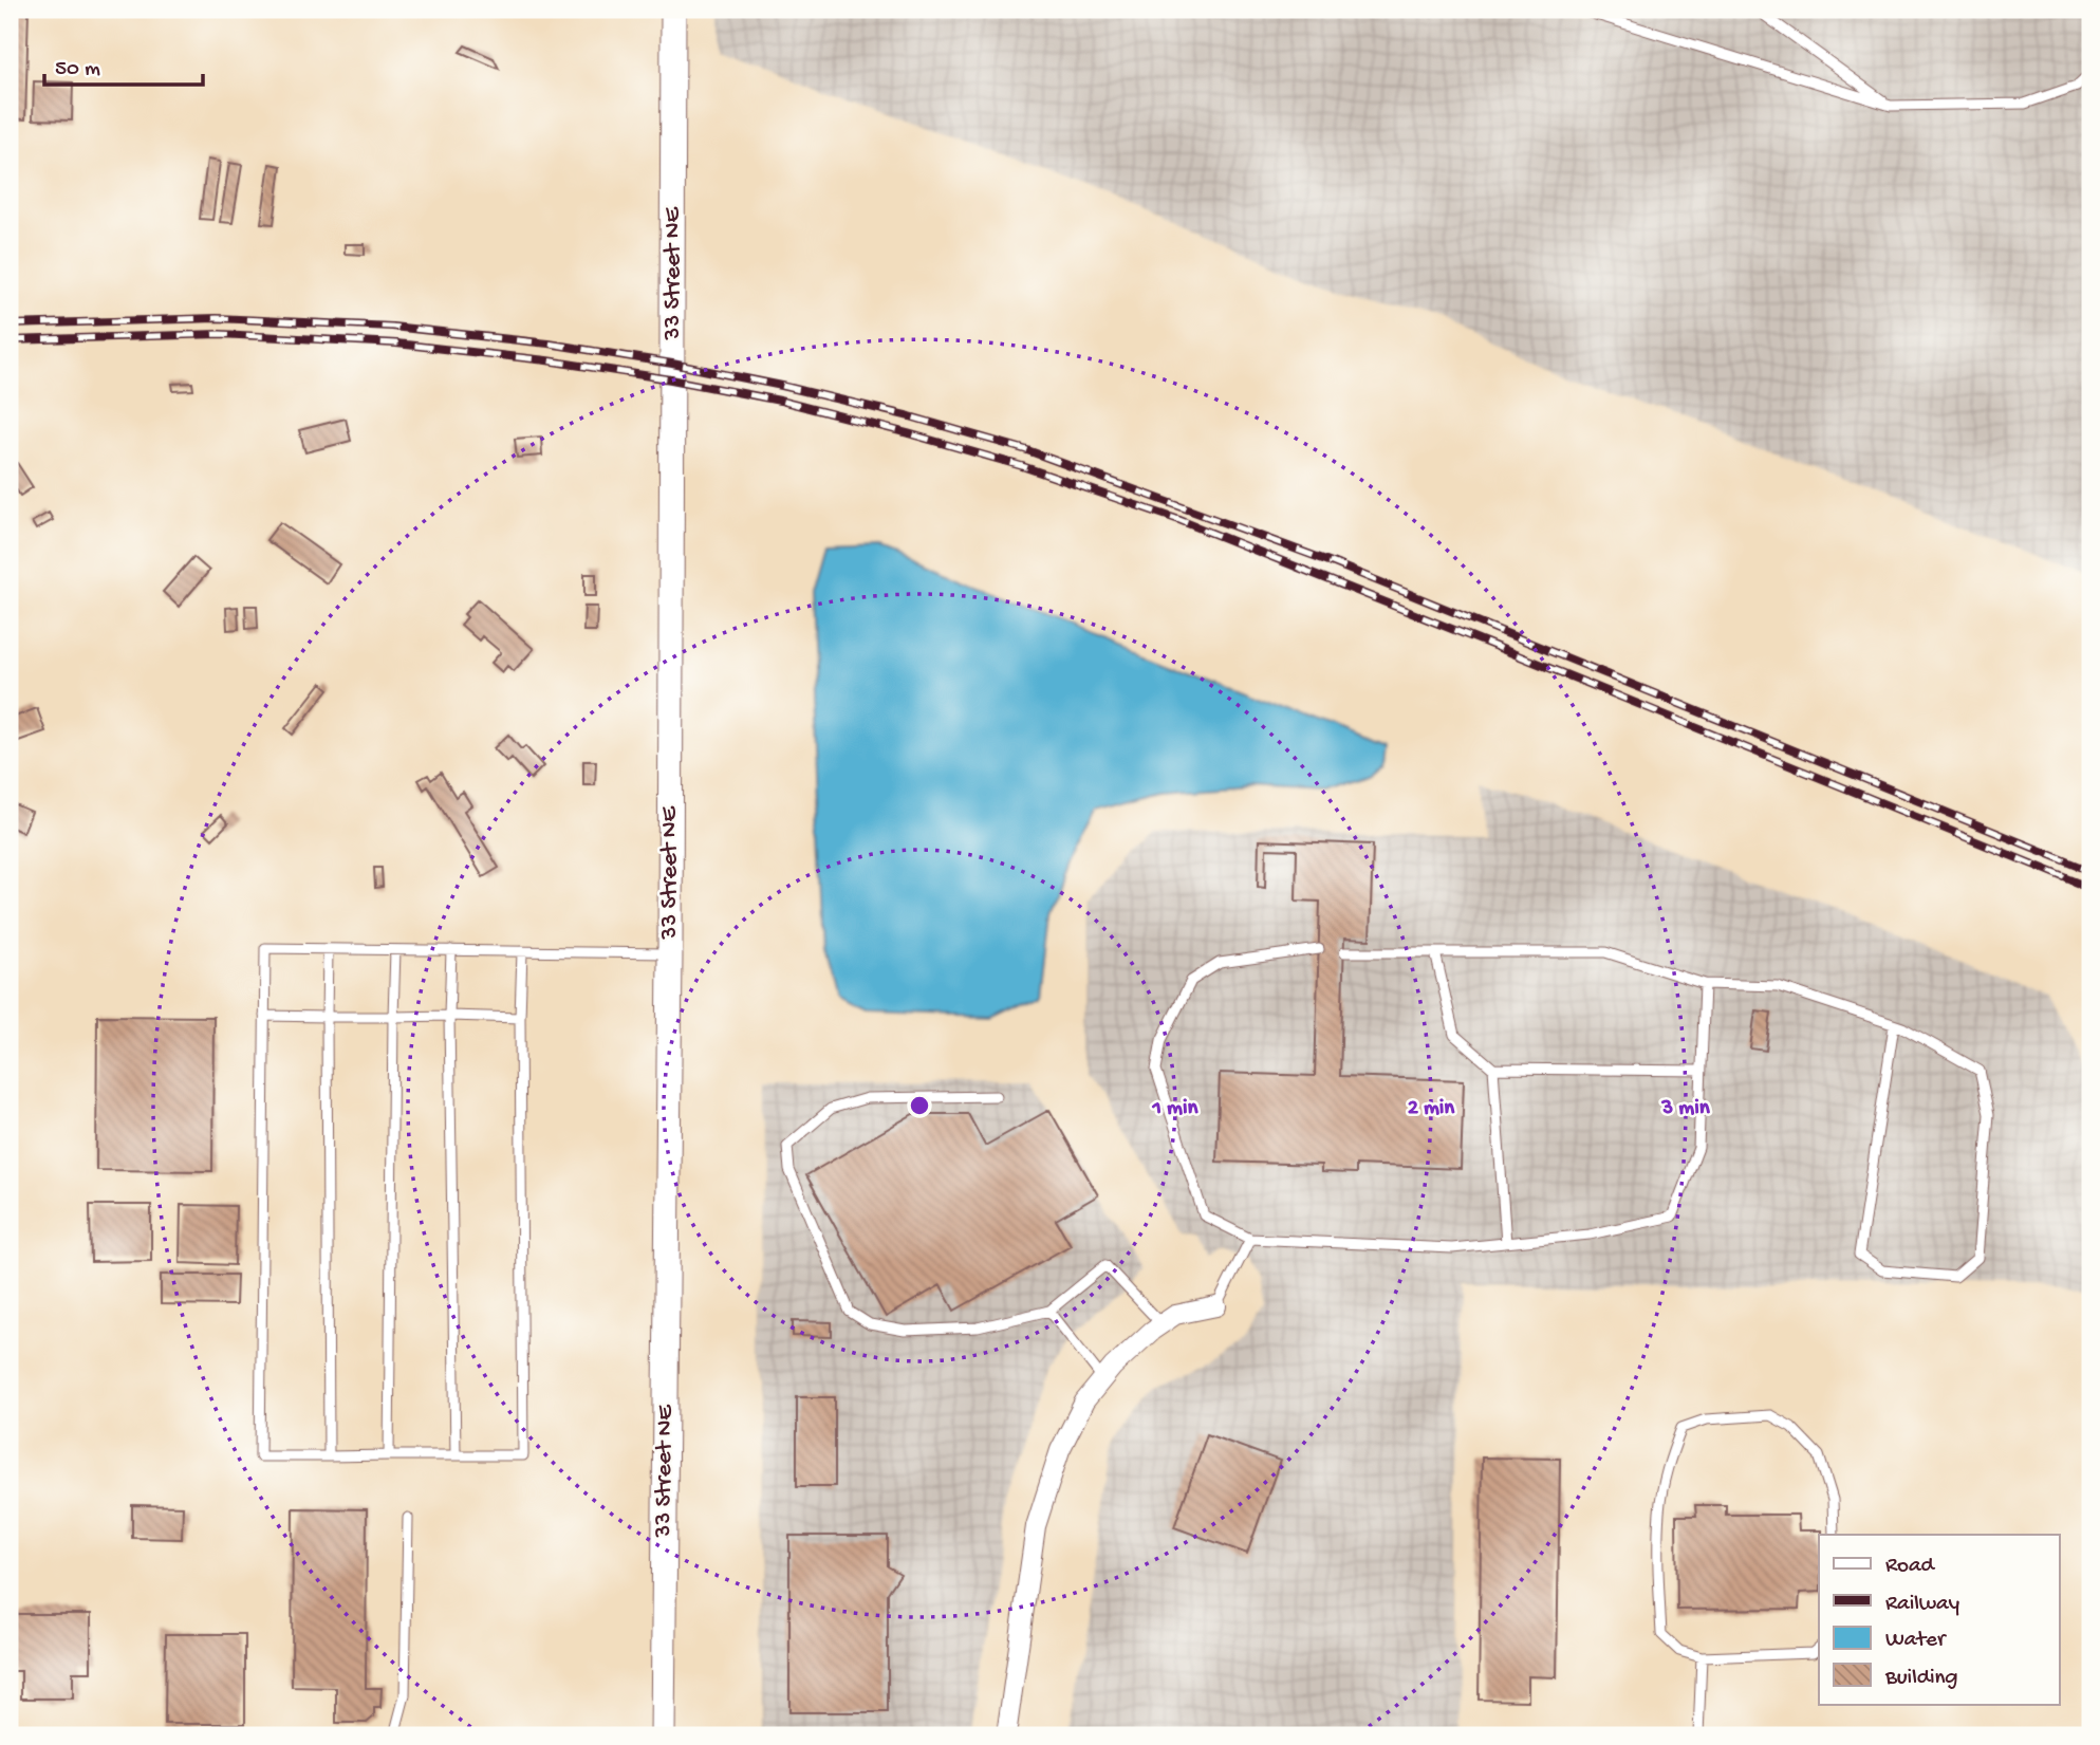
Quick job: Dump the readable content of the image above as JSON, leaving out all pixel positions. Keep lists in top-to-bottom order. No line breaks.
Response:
{"streets":{"street":["33 Street NE"]},"legend":["Road","Railway","Water","Building"],"scale_bar":"50 m","rings":["1 min","2 min","3 min"]}
